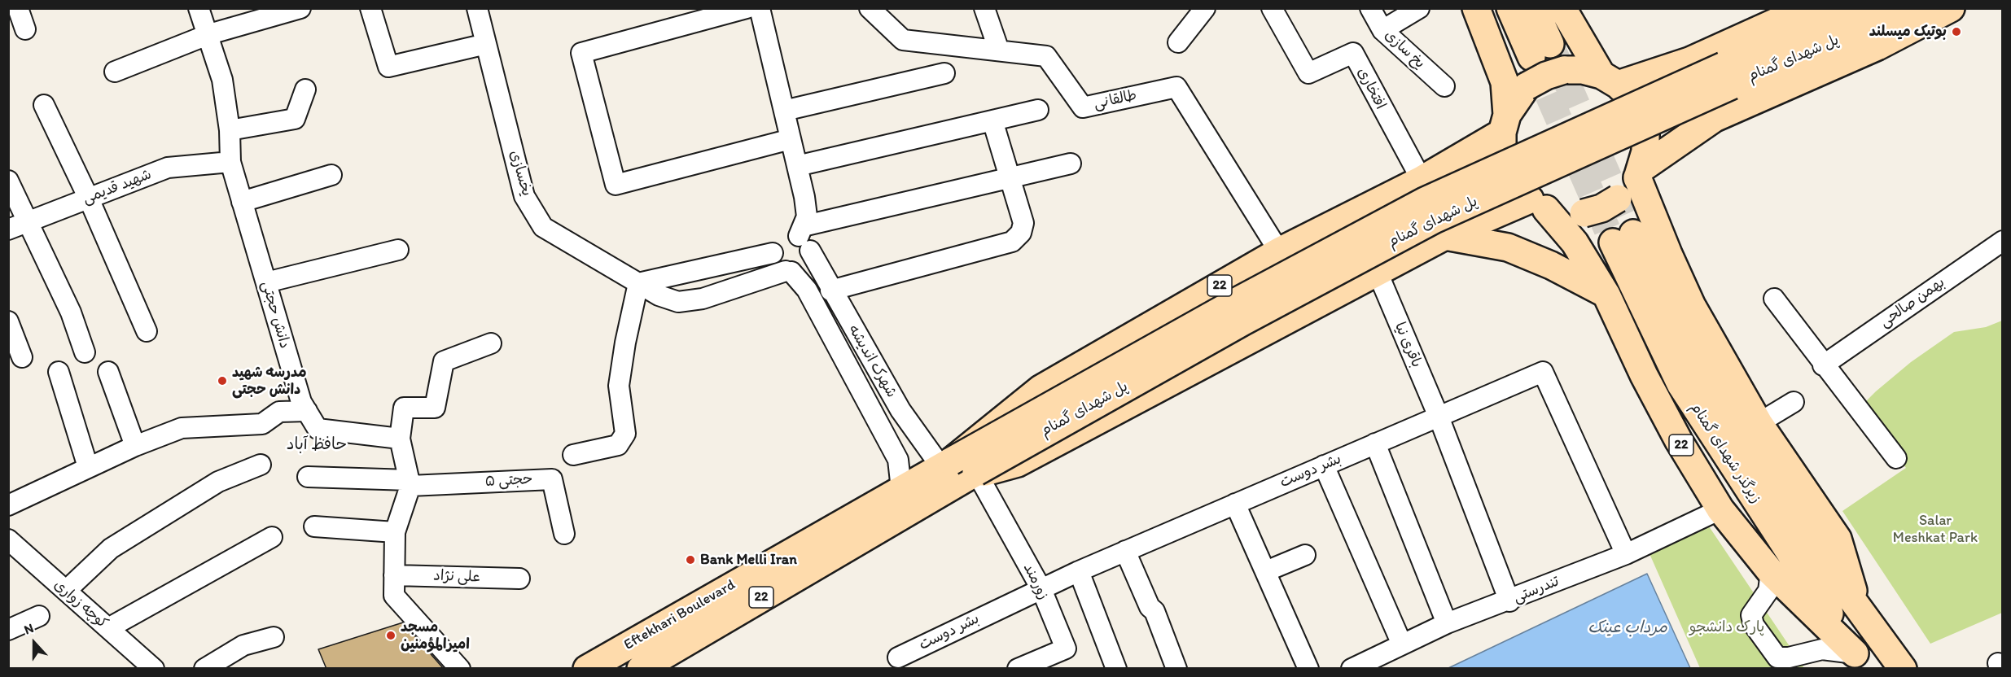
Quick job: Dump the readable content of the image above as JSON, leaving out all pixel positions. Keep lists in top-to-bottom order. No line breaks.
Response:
{"streets":{"highway":["پل شهدای گمنام","22","زیرگذر شهدای گمنام","Eftekhari Boulevard"],"street":["یخ سازی","افتخاری","طالقانی","یخسازی","شهید قدیمی","بهمن صالحی","دانش حجتی","باقری نیا","شهرک اندیشه","بشر دوست","حجتی ۵","علی نژاد","زورمند","تندرستی","کوچه زواری"]},"crossings":[["پل شهدای گمنام","22"],["پل شهدای گمنام","شهرک اندیشه"],["پل شهدای گمنام","زورمند"],["پل شهدای گمنام","Eftekhari Boulevard"],["افتخاری","22"],["طالقانی","22"],["یخسازی","شهرک اندیشه"],["شهید قدیمی","دانش حجتی"],["22","باقری نیا"],["22","شهرک اندیشه"],["22","زیرگذر شهدای گمنام"],["22","زورمند"],["22","تندرستی"],["22","Eftekhari Boulevard"],["باقری نیا","بشر دوست"],["باقری نیا","تندرستی"],["شهرک اندیشه","Eftekhari Boulevard"],["بشر دوست","زورمند"],["بشر دوست","تندرستی"],["زورمند","Eftekhari Boulevard"]],"districts":["حافظ آباد"],"water":["مرداب عینک"],"parks":["Salar Meshkat Park","پارک دانشجو"],"places":["بوتیک میسلند","مدرسه شهید دانش حجتی","Bank Melli Iran","مسجد امیرالمؤمنین"],"north":"top"}
